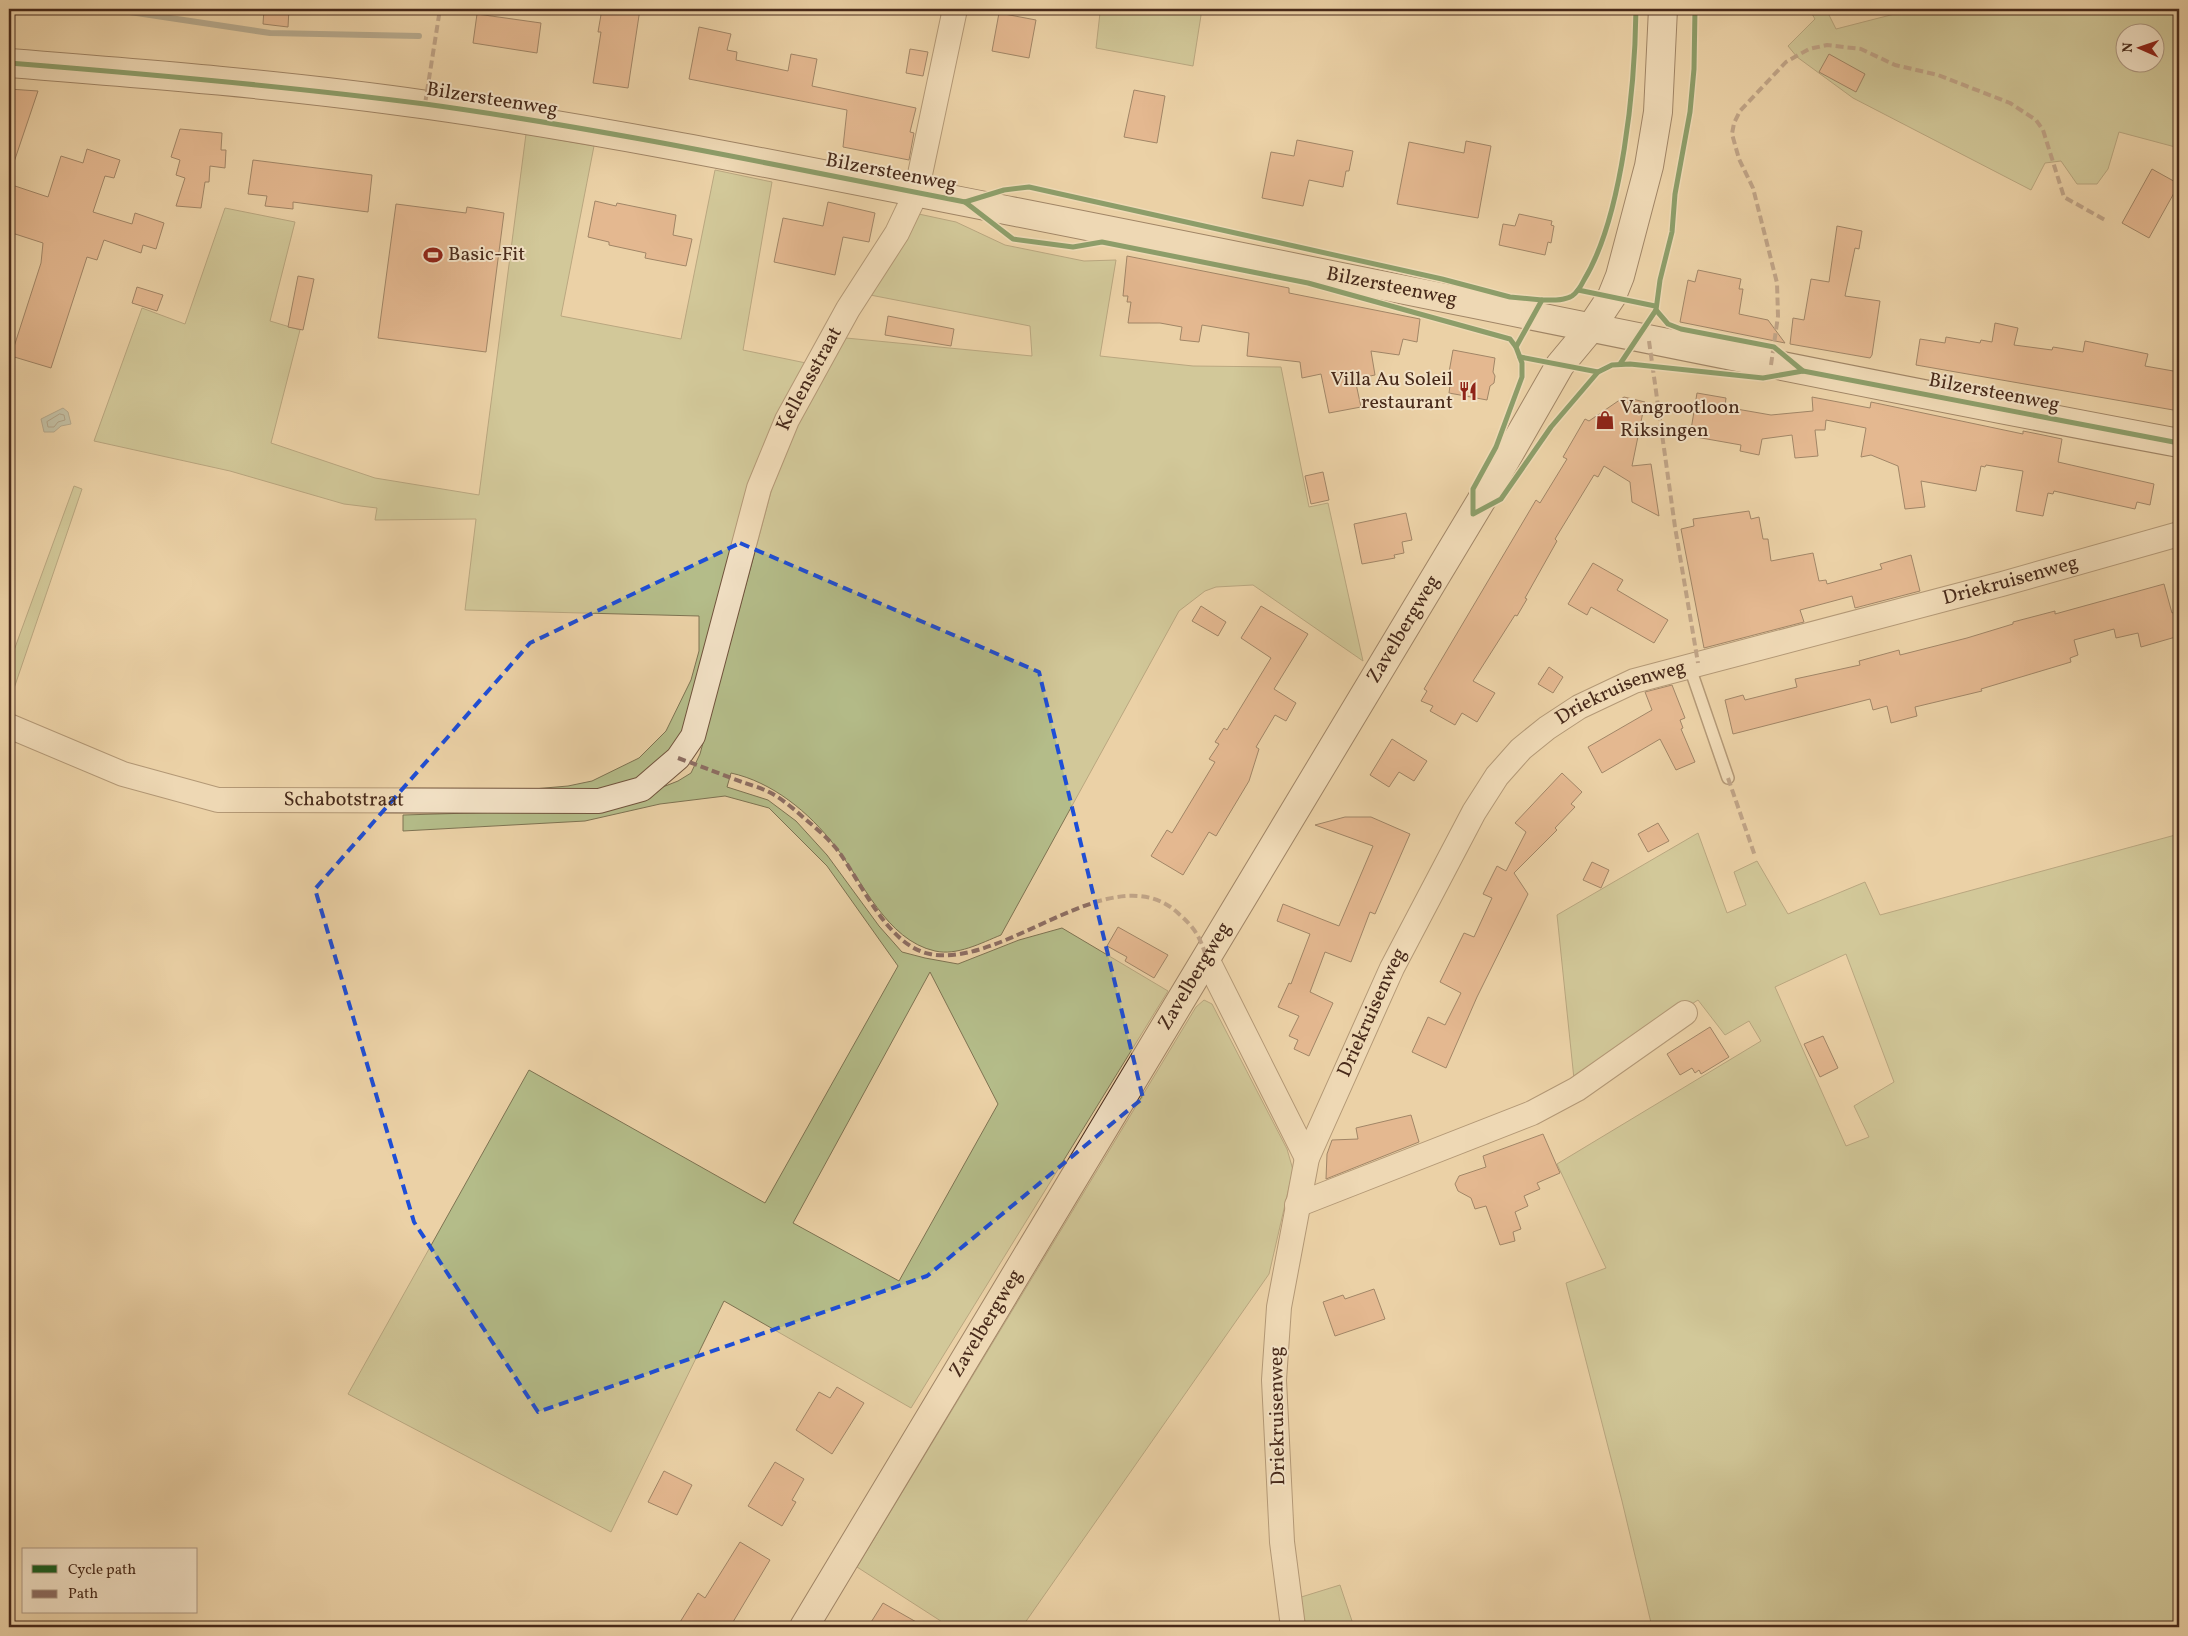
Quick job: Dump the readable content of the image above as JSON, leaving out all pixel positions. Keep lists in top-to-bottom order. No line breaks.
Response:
{"streets":{"main road":["Bilzersteenweg","Zavelbergweg"],"street":["Kellensstraat","Driekruisenweg","Schabotstraat"]},"crossings":[["Bilzersteenweg","Kellensstraat"],["Bilzersteenweg","Zavelbergweg"],["Kellensstraat","Schabotstraat"]],"places":{"sports":["Basic-Fit"],"restaurant":["Villa Au Soleil restaurant"],"shop":["Vangrootloon Riksingen"]},"legend":["Cycle path","Path"],"north":"left"}
